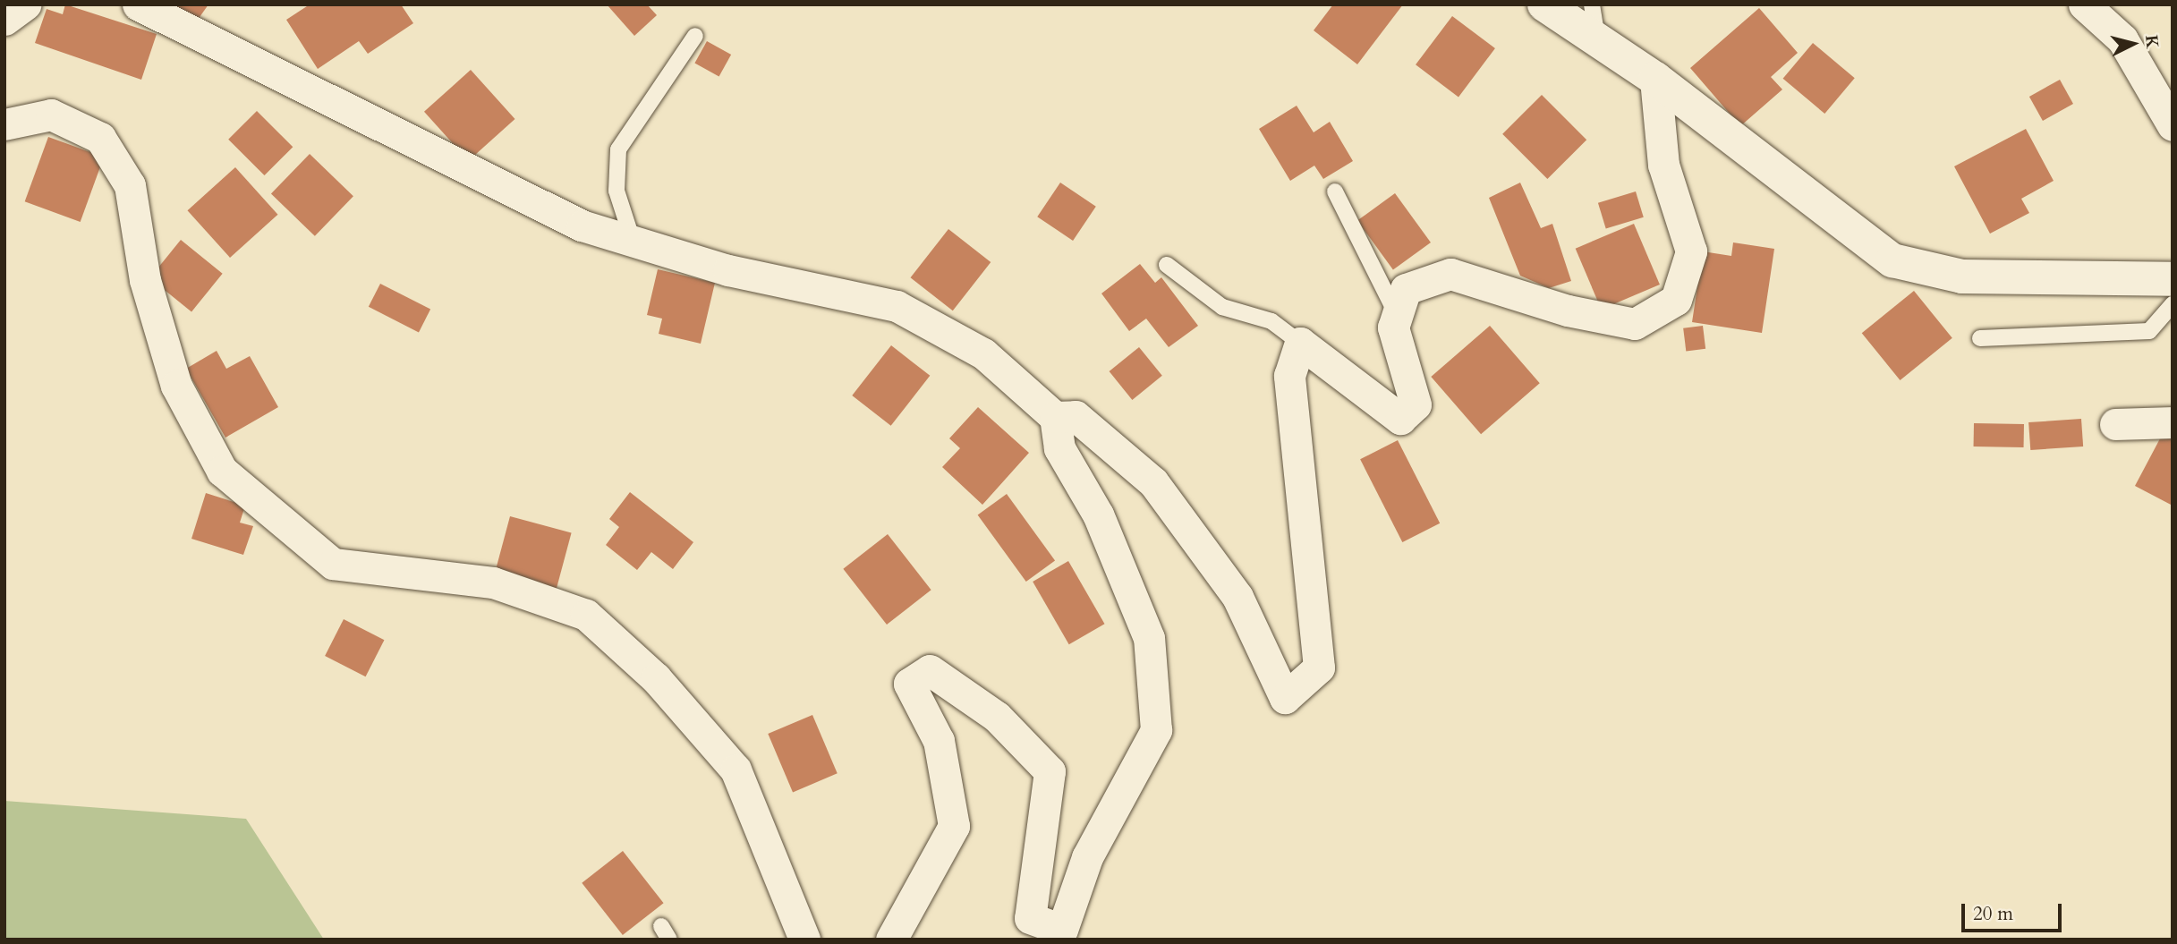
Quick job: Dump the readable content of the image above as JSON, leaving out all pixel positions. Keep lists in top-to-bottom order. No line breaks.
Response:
{"scale_bar":"20 m","north":"right"}
